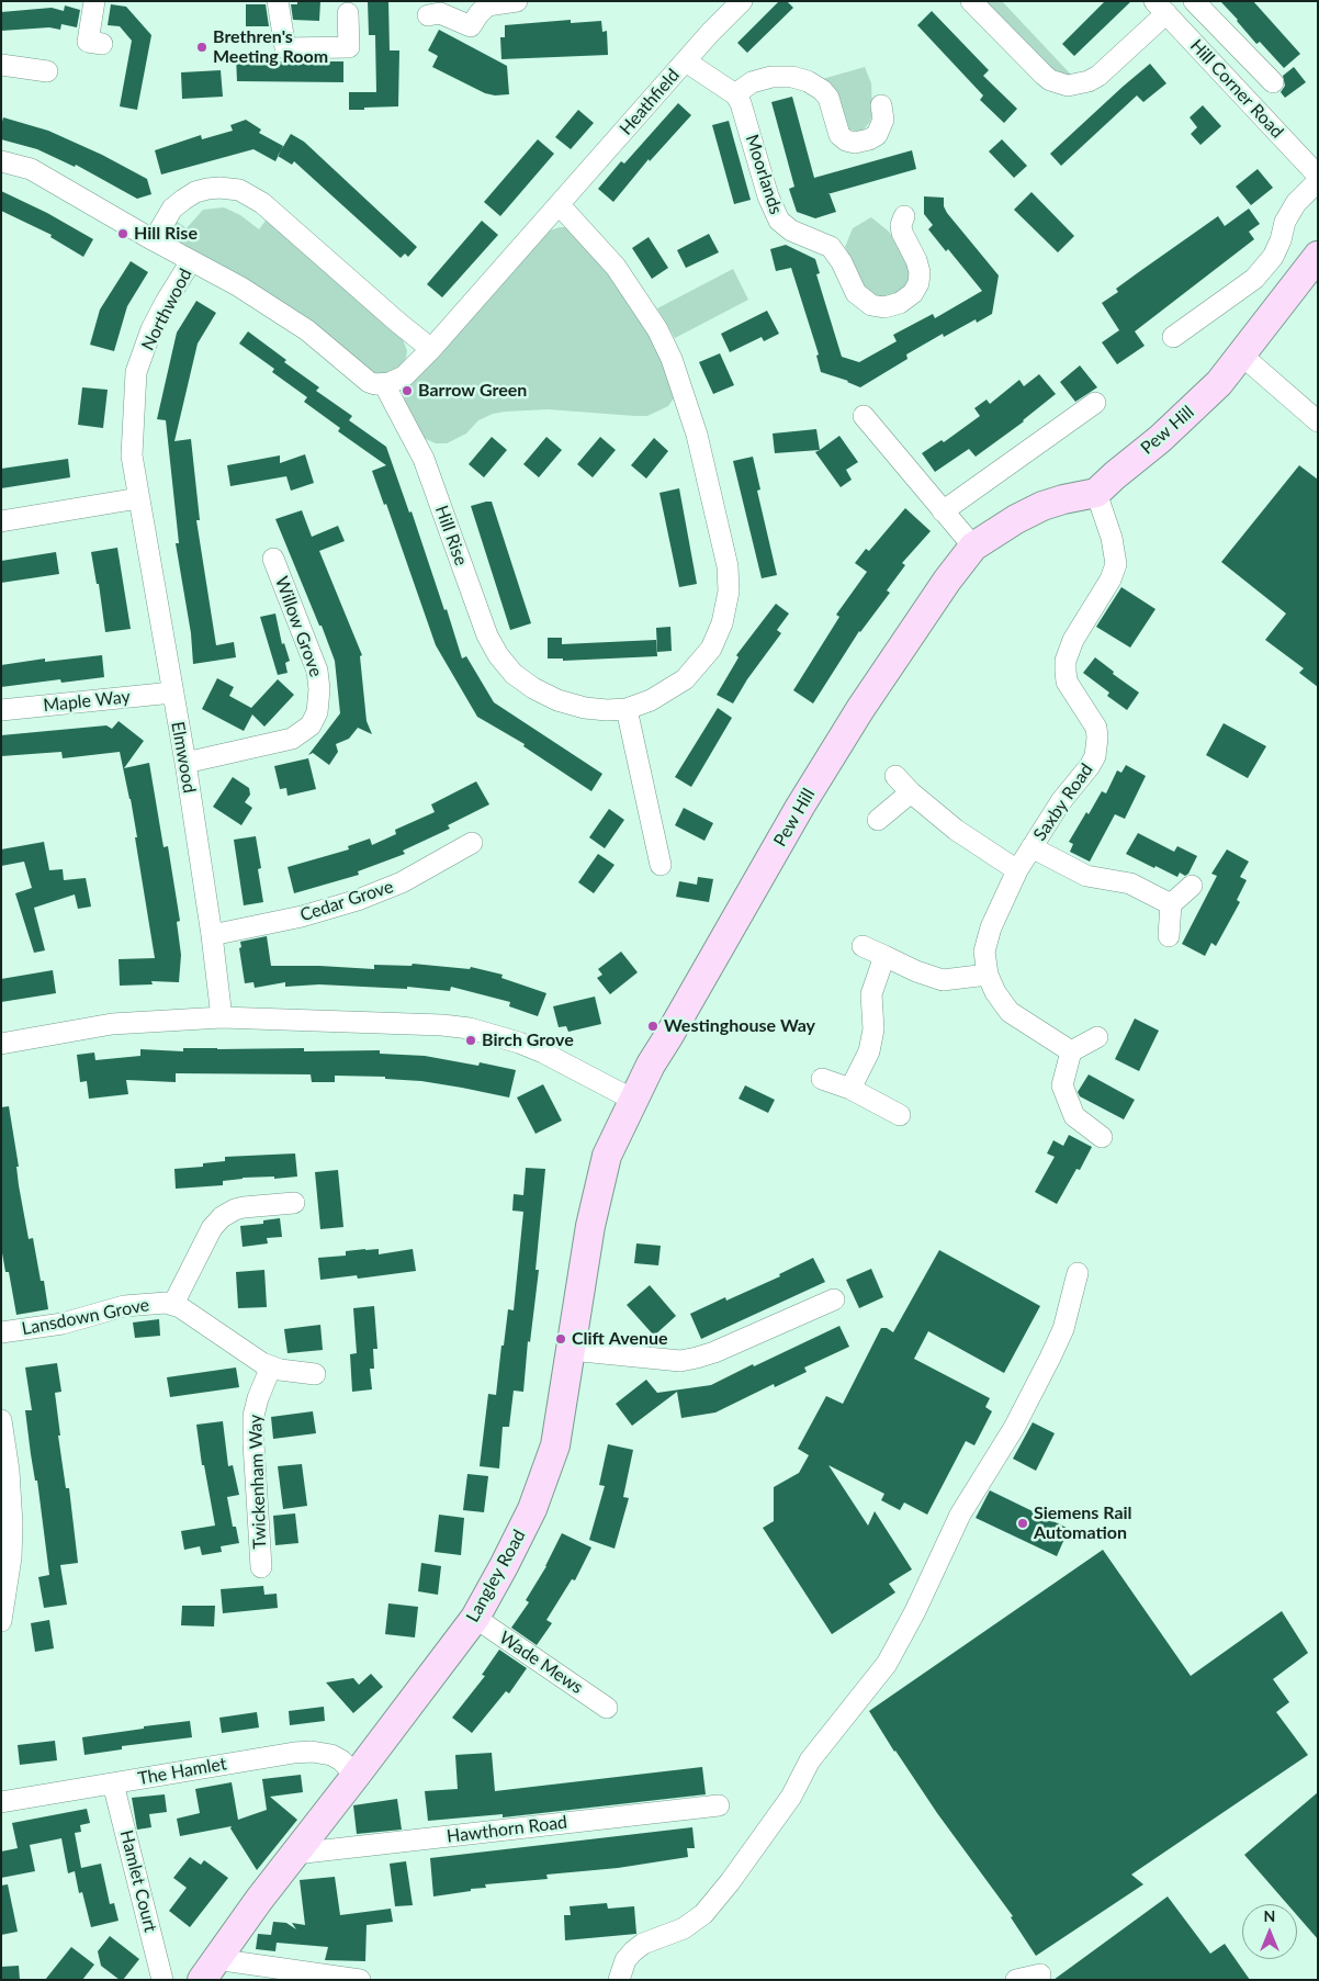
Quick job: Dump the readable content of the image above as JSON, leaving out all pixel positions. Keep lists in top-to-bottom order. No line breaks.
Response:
{"streets":{"main road":["Pew Hill","Langley Road"],"street":["Hill Corner Road","Heathfield","Moorlands","Northwood","Hill Rise","Willow Grove","Maple Way","Elmwood","Saxby Road","Cedar Grove","Lansdown Grove","Twickenham Way","Wade Mews","The Hamlet","Hawthorn Road","Hamlet Court"]},"crossings":[["Heathfield","Hill Rise"],["Northwood","Elmwood"],["Pew Hill","Saxby Road"],["Pew Hill","Langley Road"],["Willow Grove","Elmwood"],["Maple Way","Elmwood"],["Elmwood","Cedar Grove"],["Lansdown Grove","Twickenham Way"],["Langley Road","Wade Mews"],["Langley Road","The Hamlet"],["Langley Road","Hawthorn Road"],["The Hamlet","Hamlet Court"]],"places":["Brethren's Meeting Room","Hill Rise","Barrow Green","Westinghouse Way","Birch Grove","Clift Avenue","Siemens Rail Automation"],"north":"top"}
